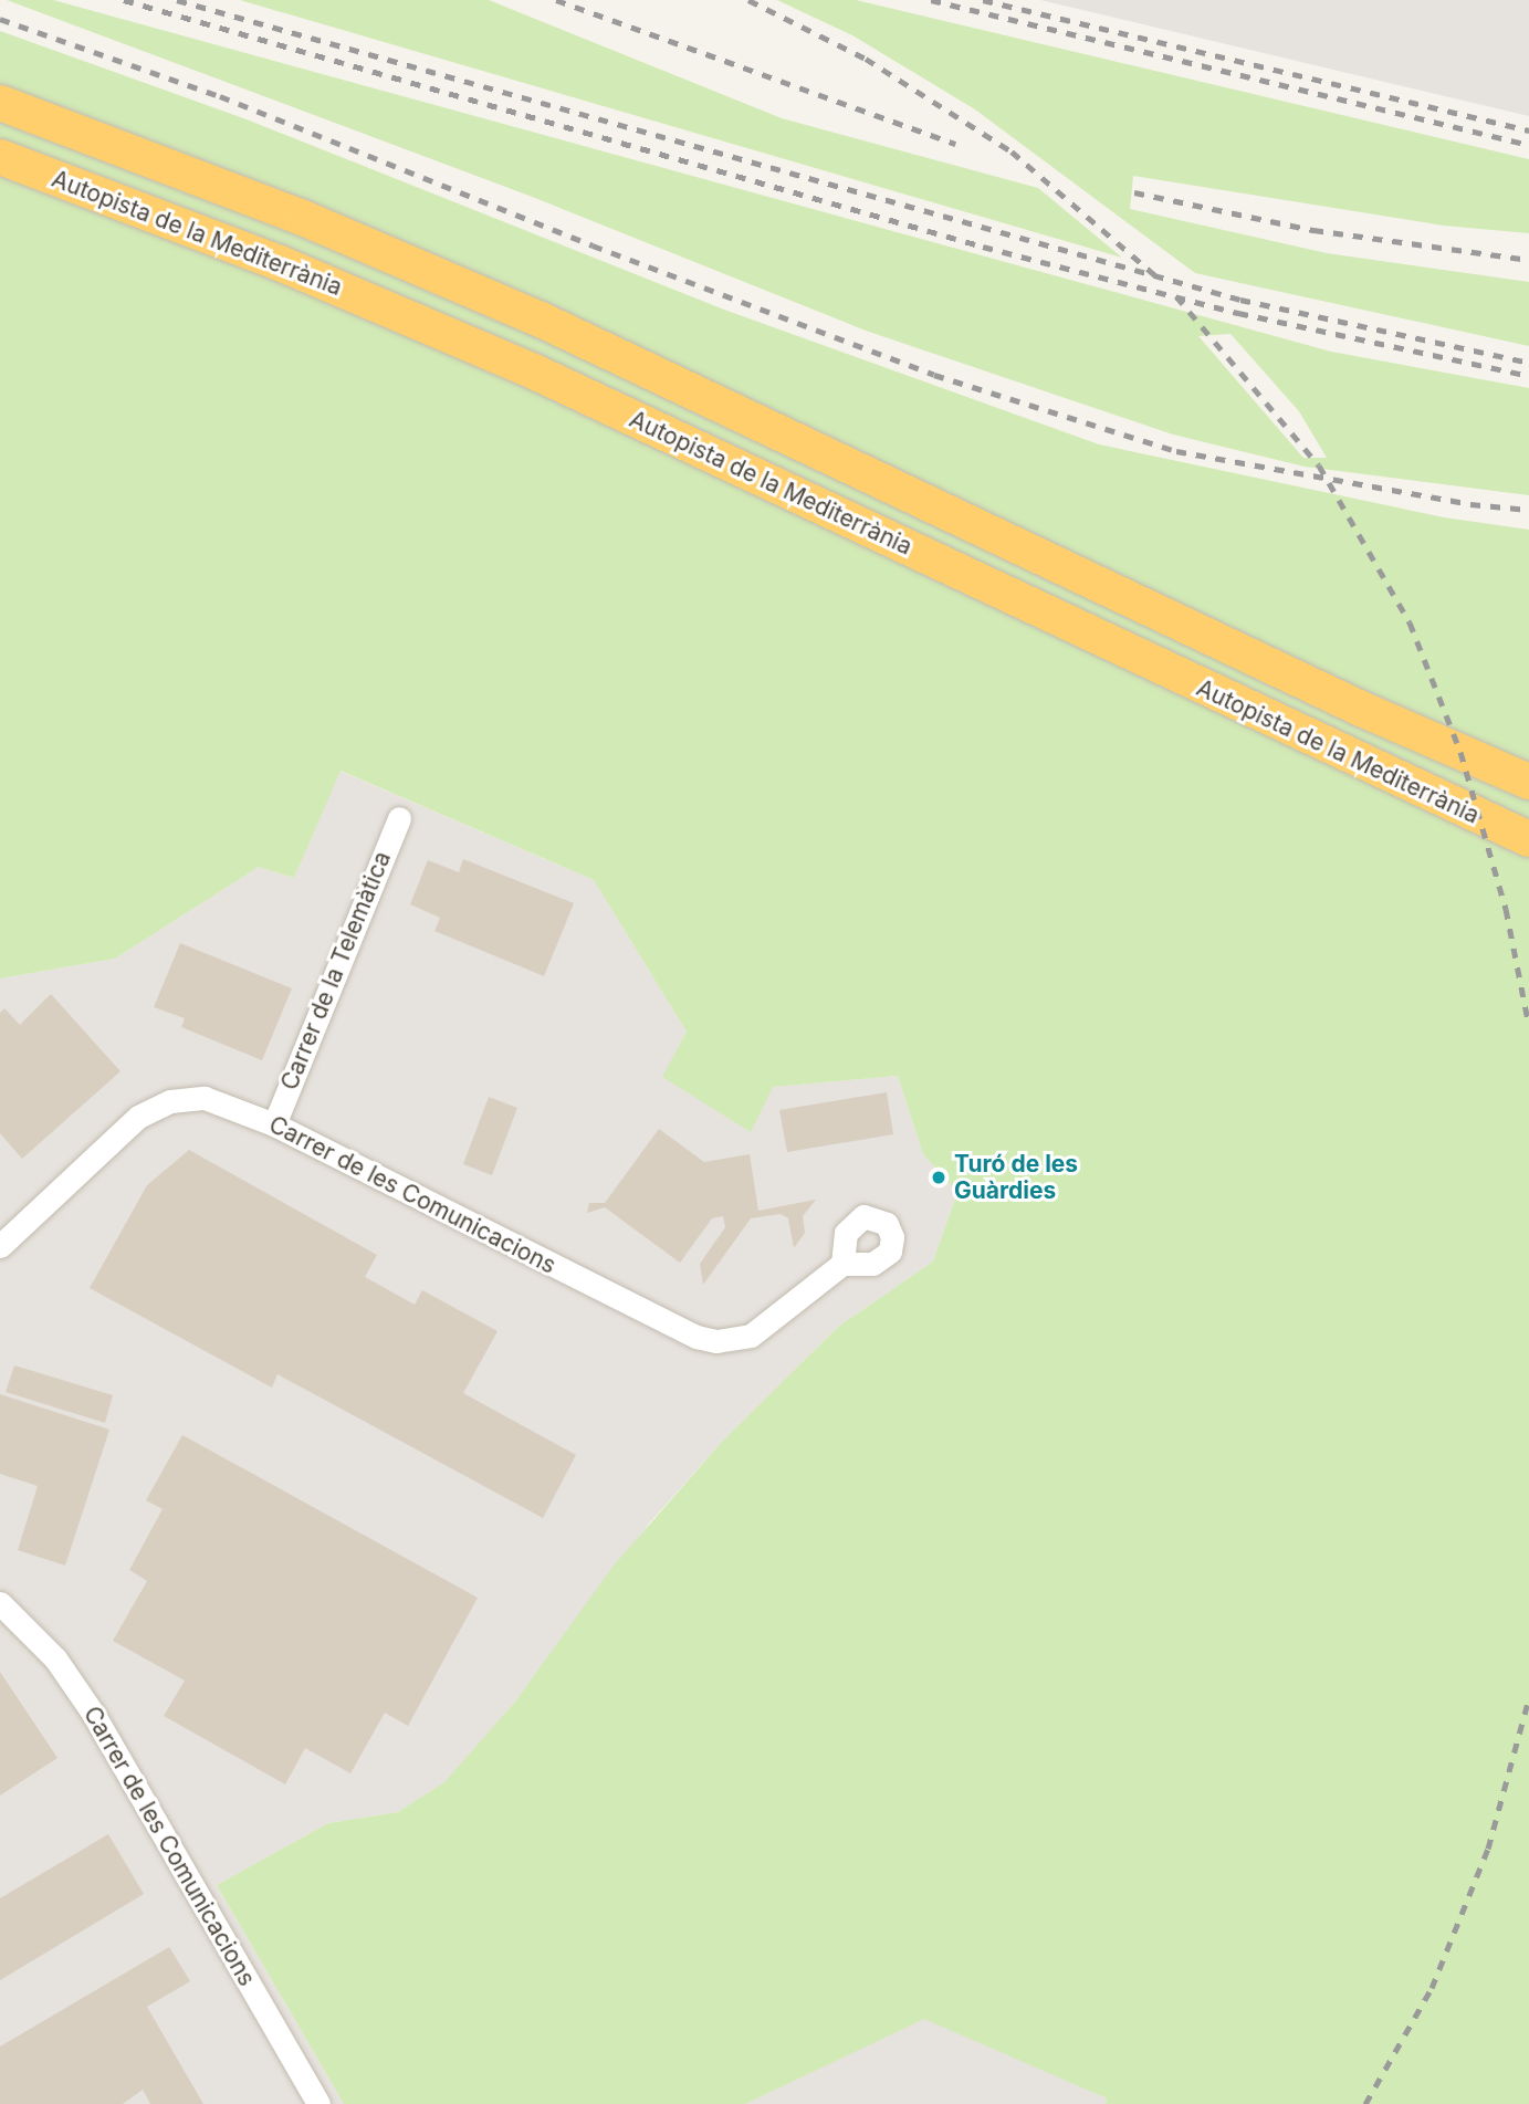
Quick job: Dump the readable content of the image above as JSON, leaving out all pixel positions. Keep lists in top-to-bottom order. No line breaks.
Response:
{"streets":{"highway":["Autopista de la Mediterrània"],"street":["Carrer de la Telemàtica","Carrer de les Comunicacions"]},"crossings":[["Carrer de la Telemàtica","Carrer de les Comunicacions"]],"places":["Turó de les Guàrdies"]}
